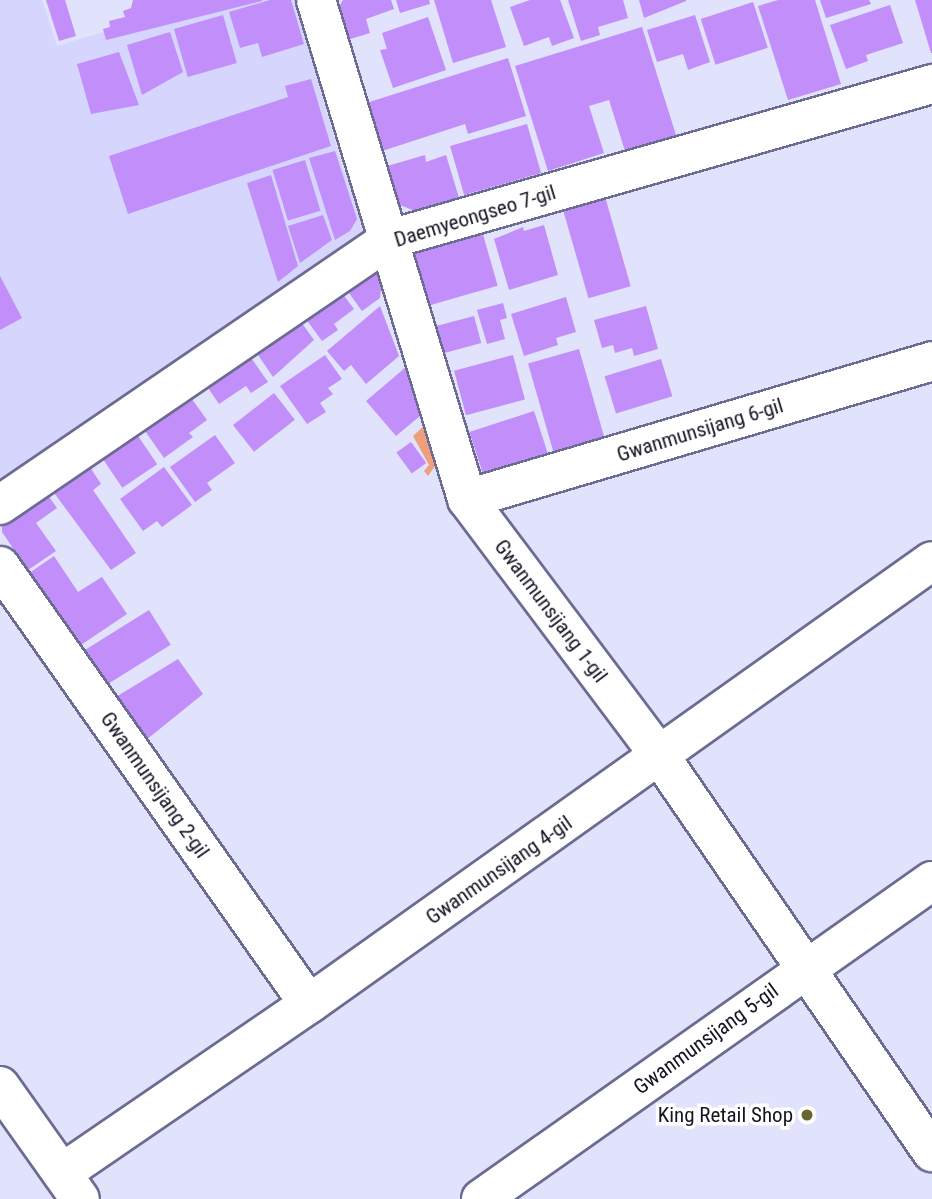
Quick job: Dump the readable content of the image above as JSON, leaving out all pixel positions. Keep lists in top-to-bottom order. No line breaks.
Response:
{"streets":{"street":["Daemyeongseo 7-gil","Gwanmunsijang 6-gil","Gwanmunsijang 1-gil","Gwanmunsijang 2-gil","Gwanmunsijang 4-gil","Gwanmunsijang 5-gil"]},"crossings":[["Daemyeongseo 7-gil","Gwanmunsijang 1-gil"],["Gwanmunsijang 6-gil","Gwanmunsijang 1-gil"],["Gwanmunsijang 1-gil","Gwanmunsijang 4-gil"],["Gwanmunsijang 1-gil","Gwanmunsijang 5-gil"],["Gwanmunsijang 2-gil","Gwanmunsijang 4-gil"]],"places":["King Retail Shop"]}
